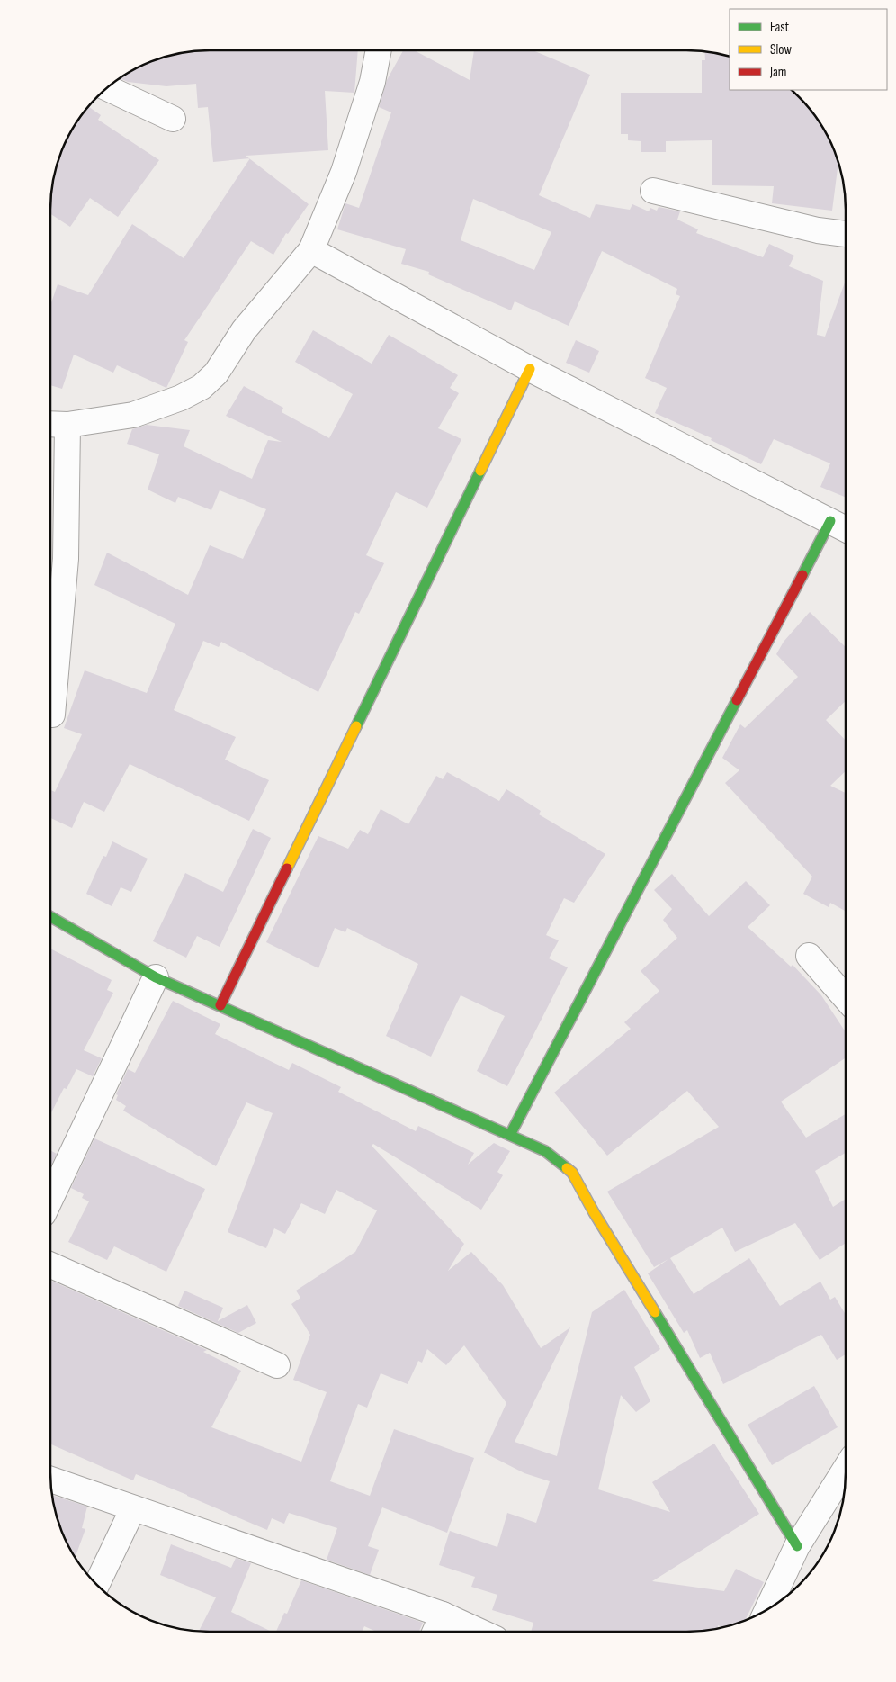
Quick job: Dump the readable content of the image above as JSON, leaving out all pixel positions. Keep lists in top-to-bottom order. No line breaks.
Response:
{"legend":["Fast","Slow","Jam"]}
